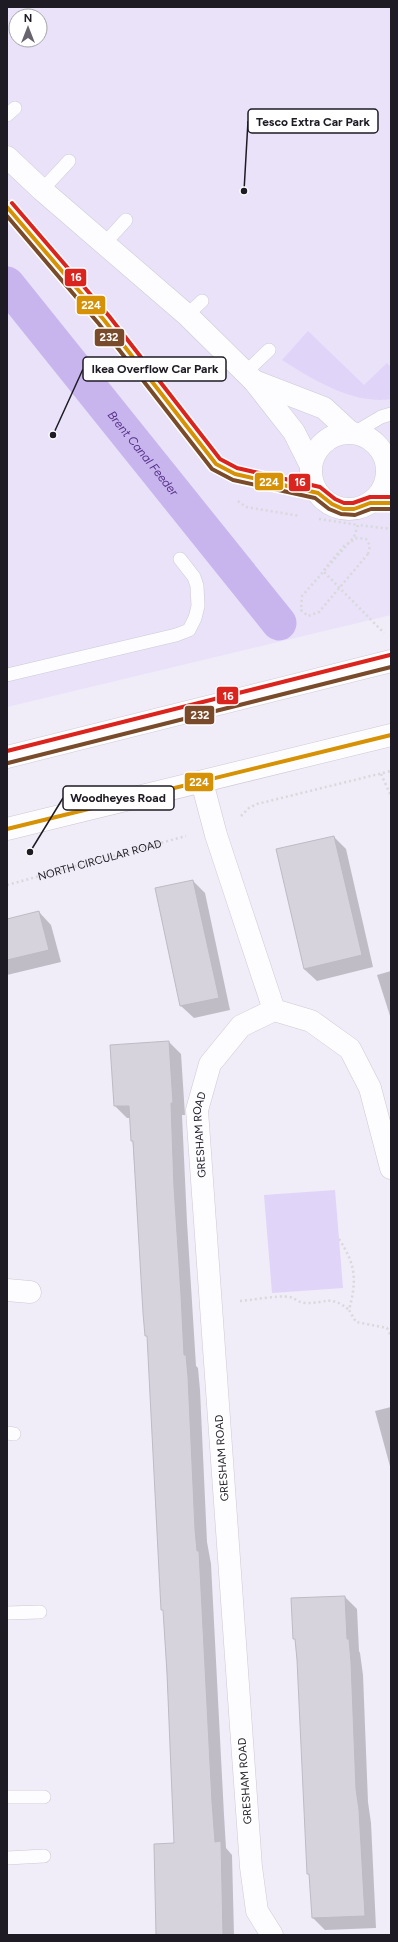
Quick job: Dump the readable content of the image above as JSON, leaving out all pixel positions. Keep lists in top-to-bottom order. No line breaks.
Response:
{"streets":{"main road":["GRESHAM ROAD"],"path":["NORTH CIRCULAR ROAD"]},"water":["Brent Canal Feeder"],"places":["Tesco Extra Car Park","Ikea Overflow Car Park","Woodheyes Road"],"lines":["transit line 16","transit line 224","transit line 232"],"north":"top"}
